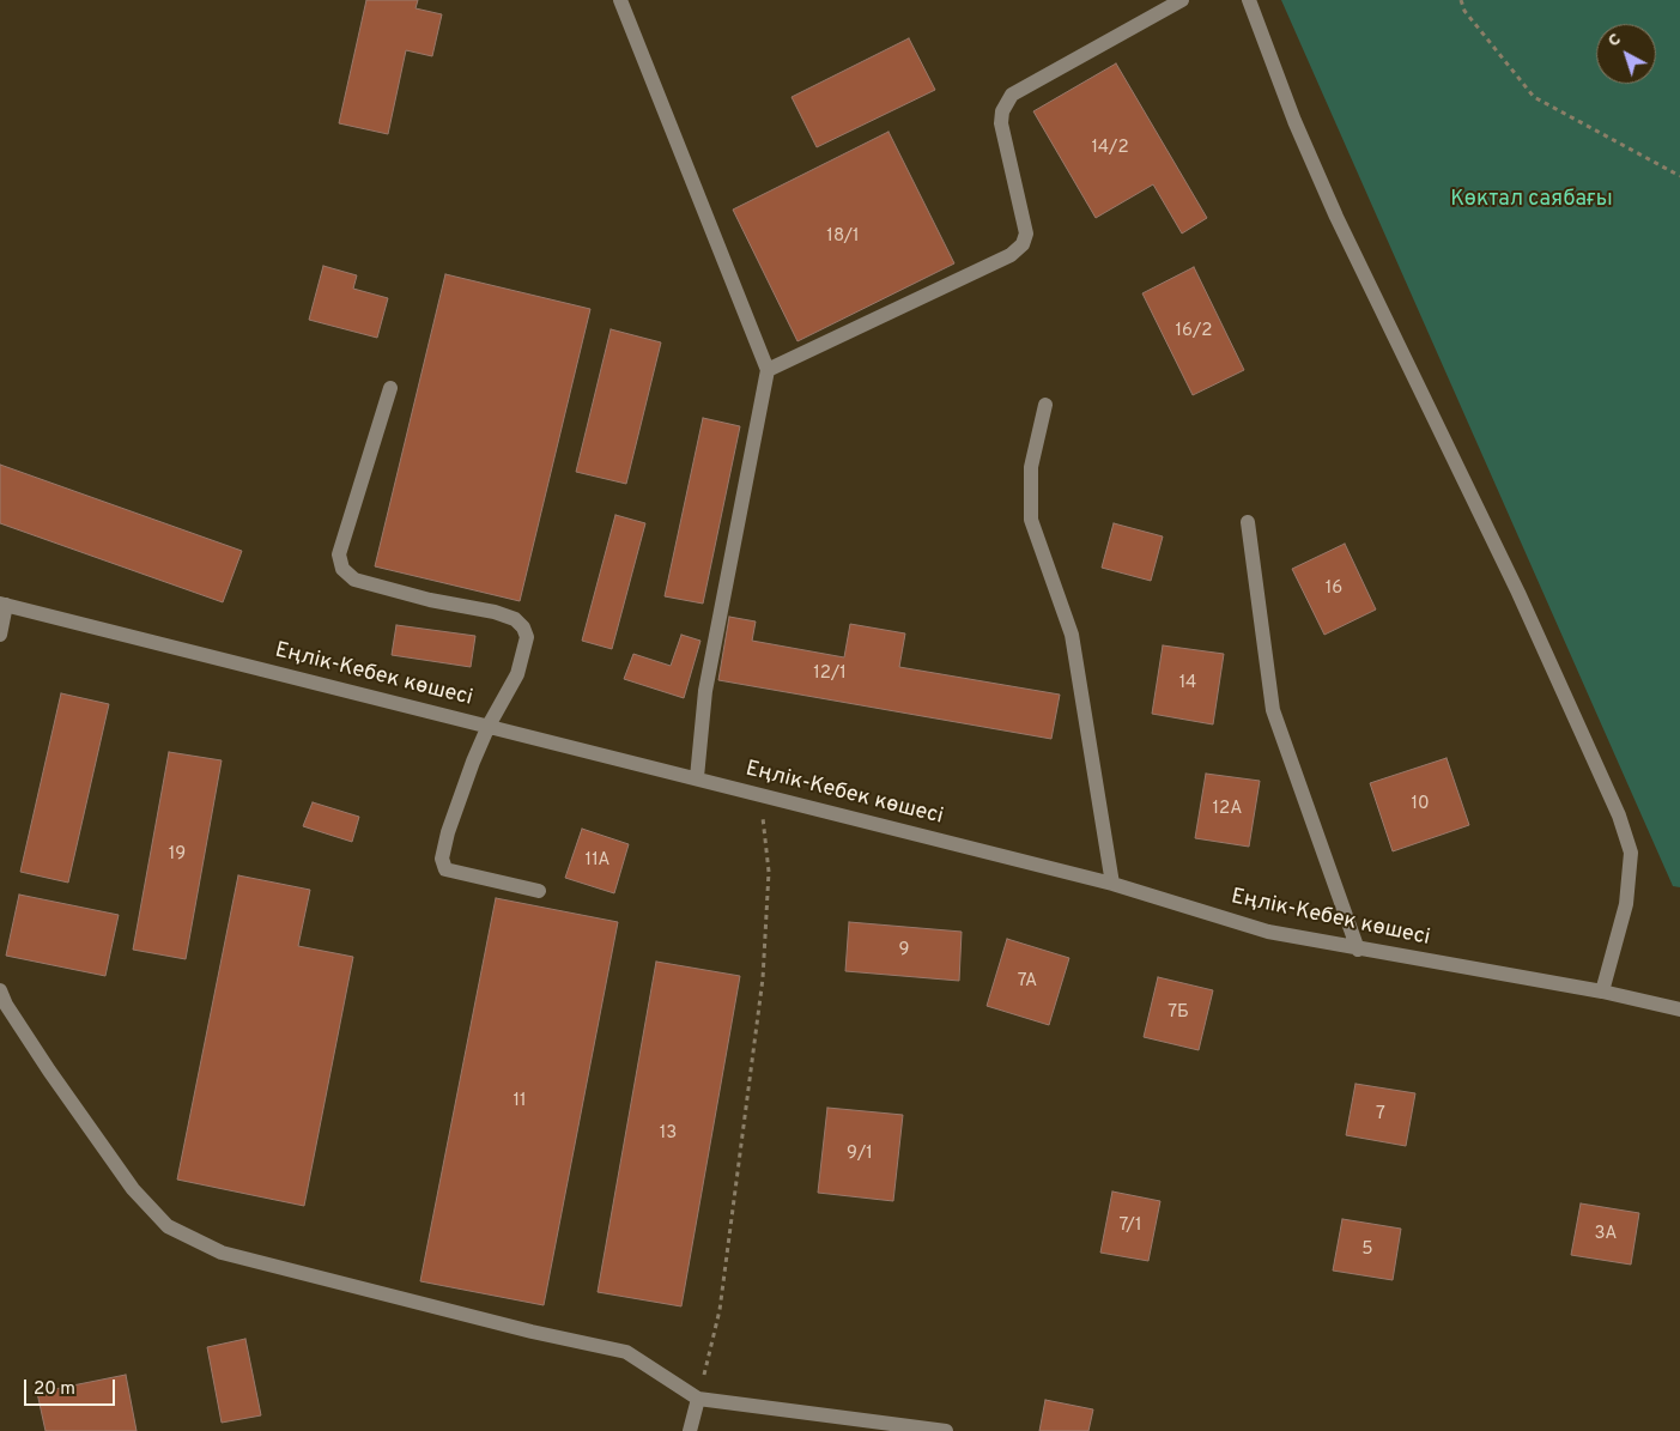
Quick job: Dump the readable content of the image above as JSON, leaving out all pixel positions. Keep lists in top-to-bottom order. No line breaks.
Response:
{"streets":{"street":["Еңлік-Кебек көшесі"]},"parks":["Көктал саябағы"],"house_numbers":["14/2","18/1","16/2","16","12/1","14","10","12А","19","11А","9","7А","7Б","11","7","13","9/1","7/1","3А","5"],"scale_bar":"20 m","north":"top left"}
